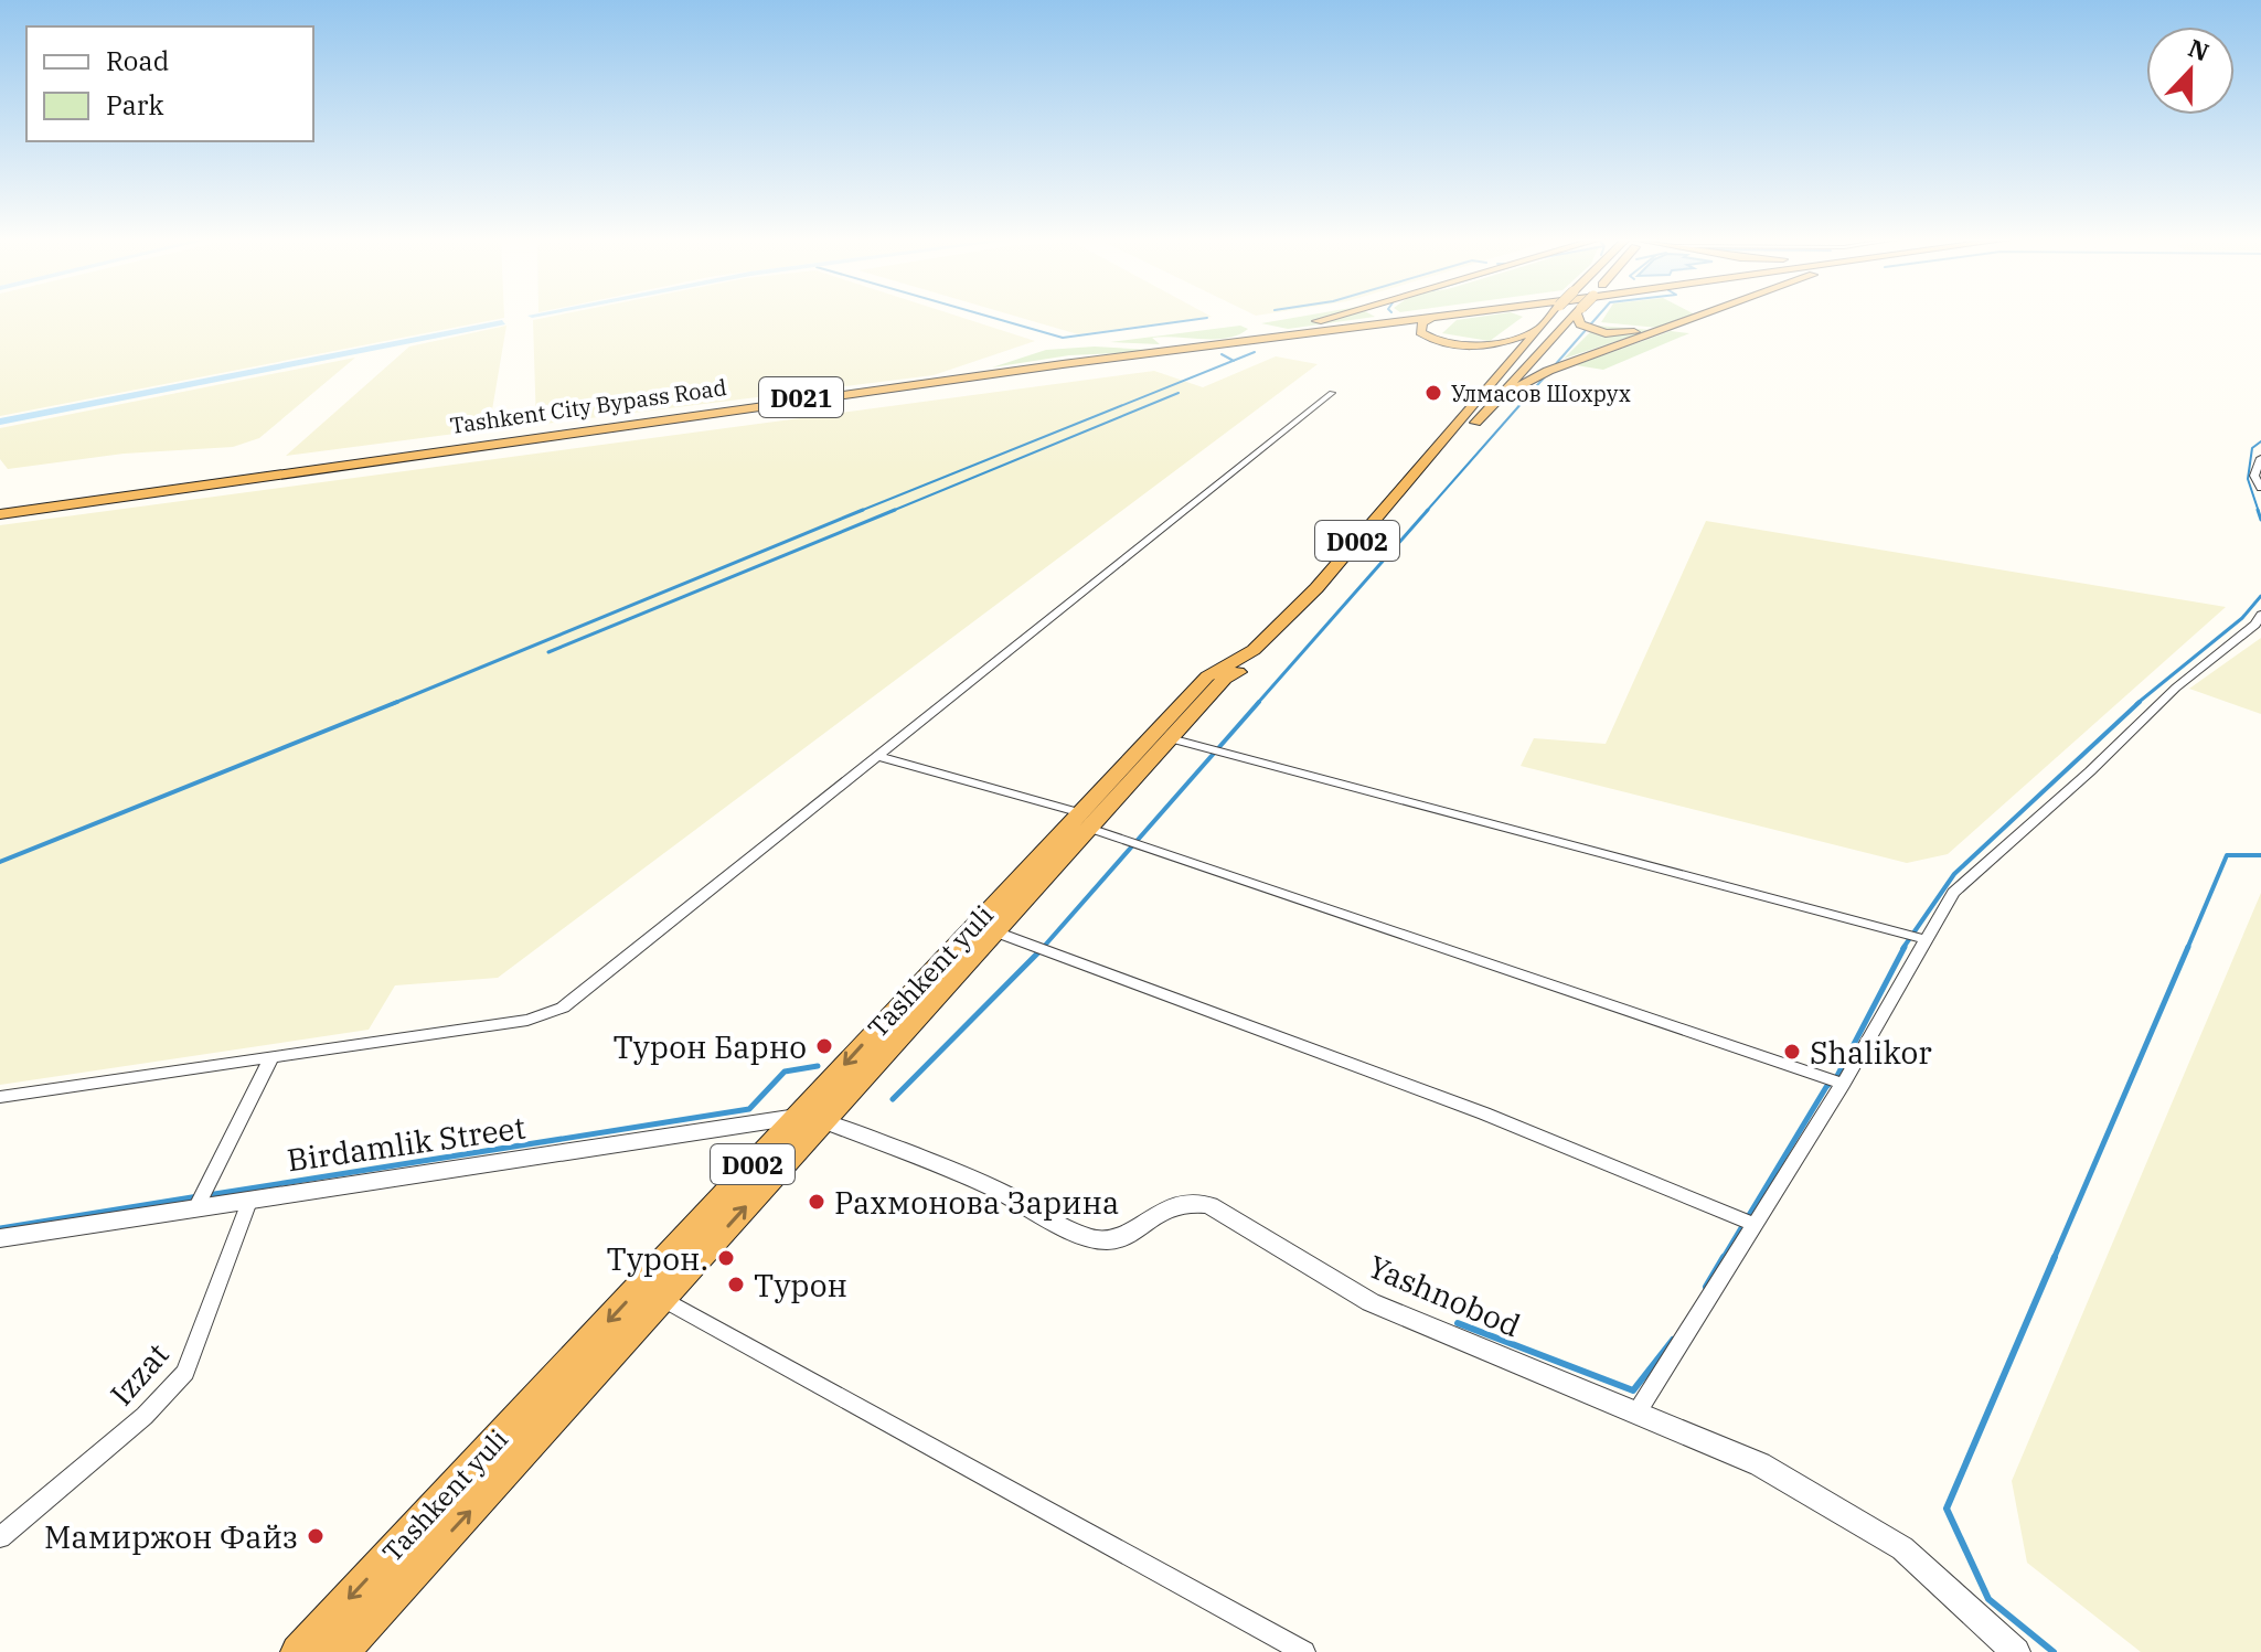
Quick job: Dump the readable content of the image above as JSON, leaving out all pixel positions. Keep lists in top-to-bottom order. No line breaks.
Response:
{"streets":{"highway":["D021","Tashkent City Bypass Road","D002","Tashkent yuli"],"street":["Birdamlik Street","Yashnobod","Izzat"]},"crossings":[["Tashkent yuli","Birdamlik Street"],["Tashkent yuli","Yashnobod"],["Birdamlik Street","Yashnobod"],["Birdamlik Street","Izzat"]],"places":["Улмасов Шохрух","Турон Барно","Shalikor","Рахмонова Зарина","Турон.","Турон","Мамиржон Файз"],"legend":["Road","Park"],"north":"top"}
